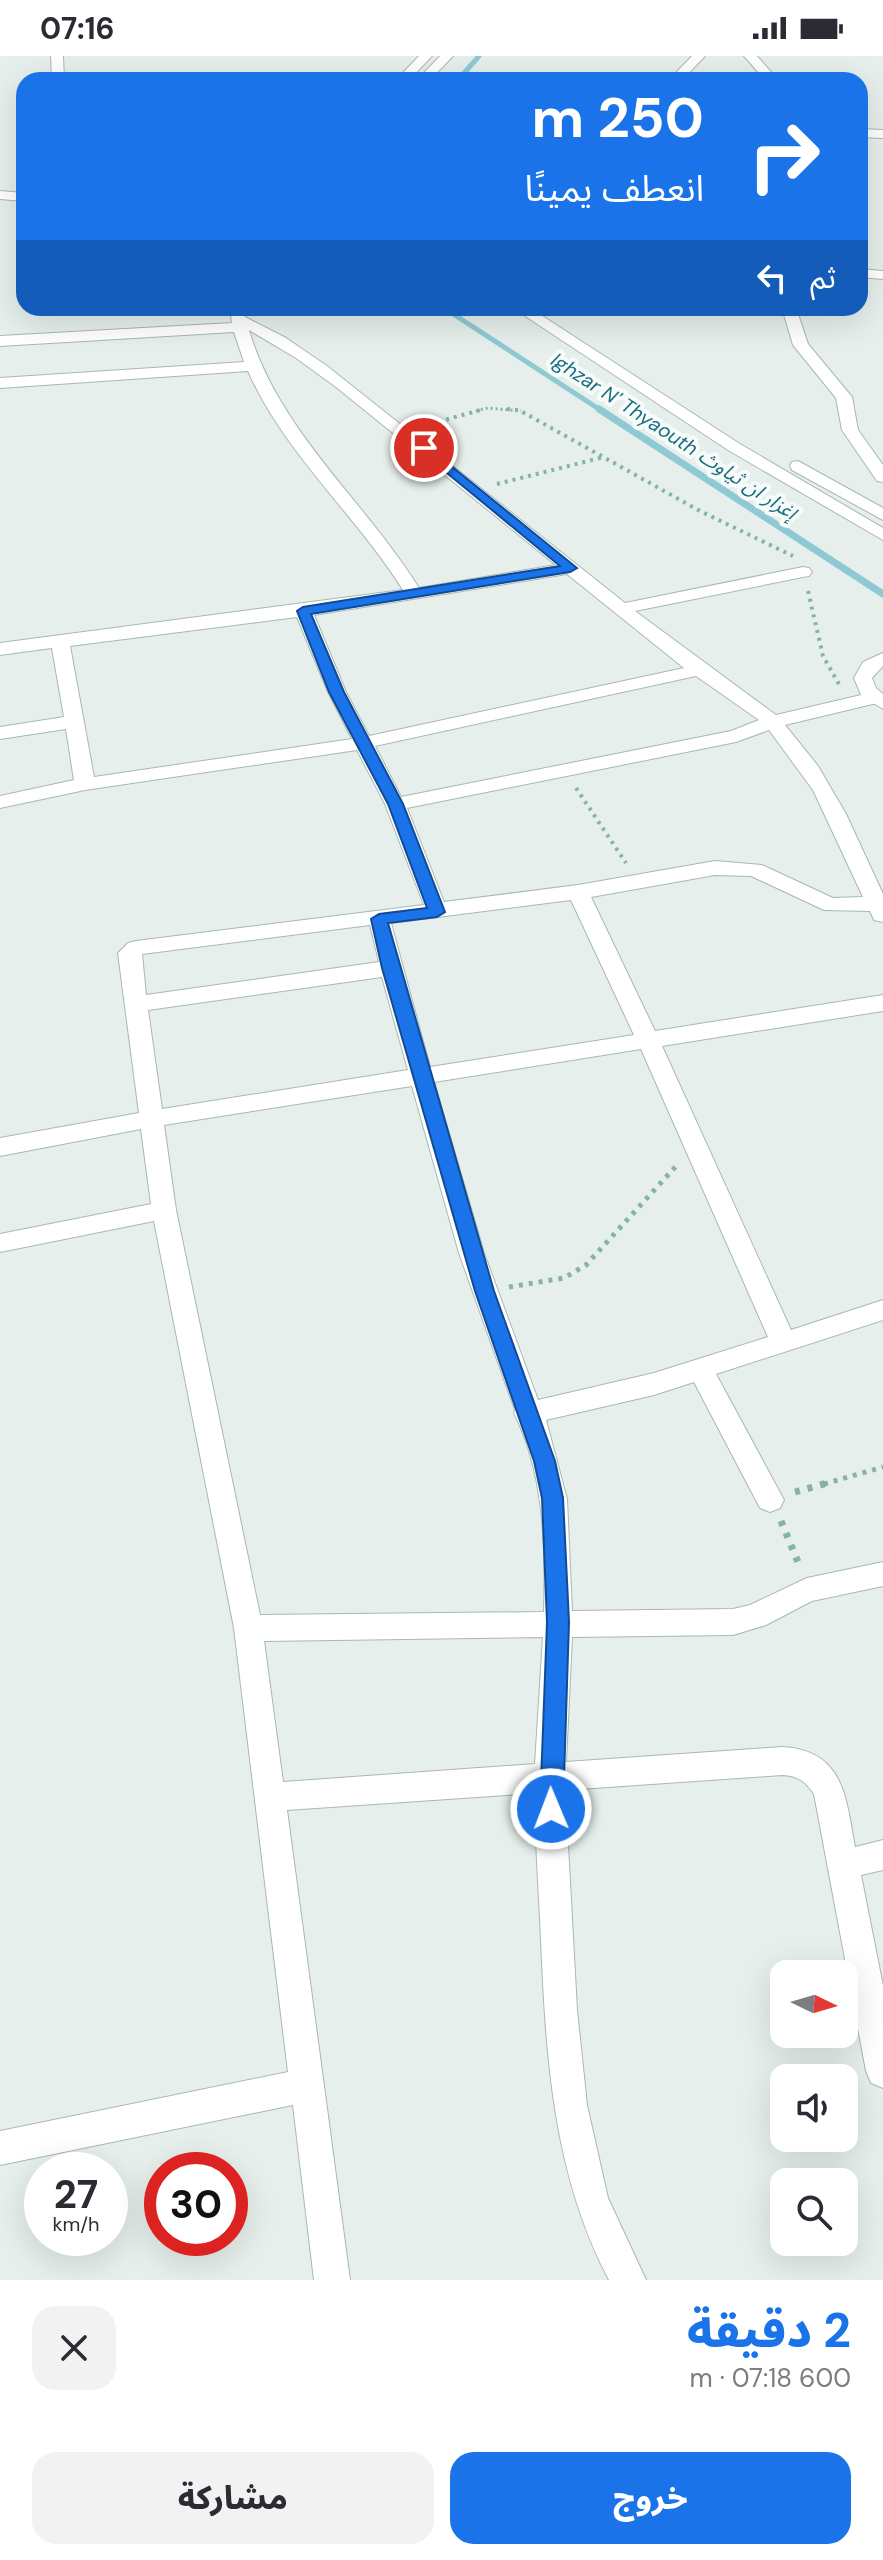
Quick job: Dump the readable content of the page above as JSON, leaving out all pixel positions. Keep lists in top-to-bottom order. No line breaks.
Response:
{"water":["Ighzar N' Thyaouth إغزار ان ثياوث"],"north":"right","page":{"status":"07:16","turn":["250 m","انعطف يمينًا"],"then":"ثم","speed":"27 km/h","limit":"30","heading":["2 دقيقة","600 m · 07:18"],"buttons":["خروج","مشاركة"]}}
